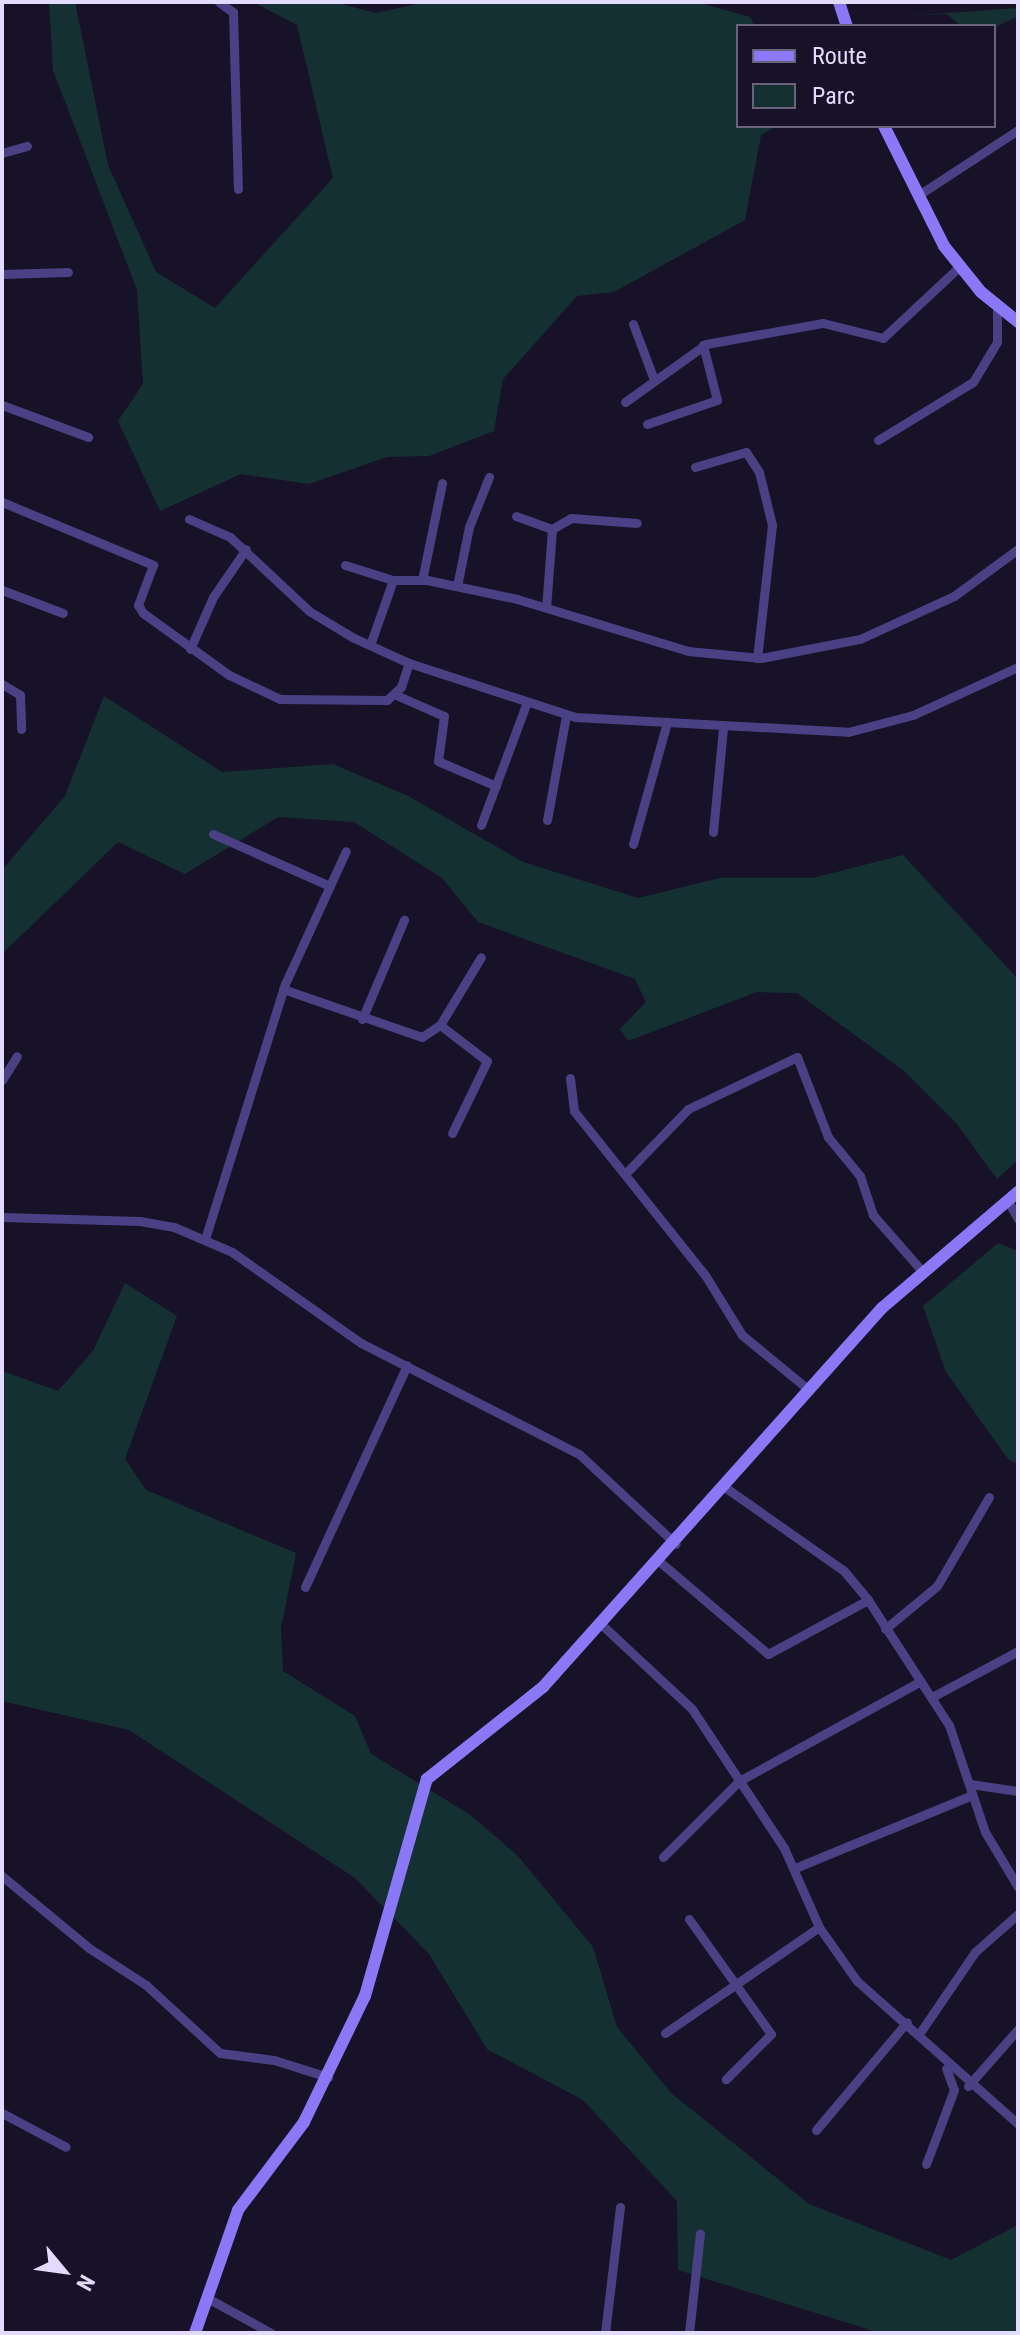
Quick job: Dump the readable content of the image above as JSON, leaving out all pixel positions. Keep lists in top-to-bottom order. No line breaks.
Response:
{"legend":["Route","Parc"],"north":"bottom right"}
